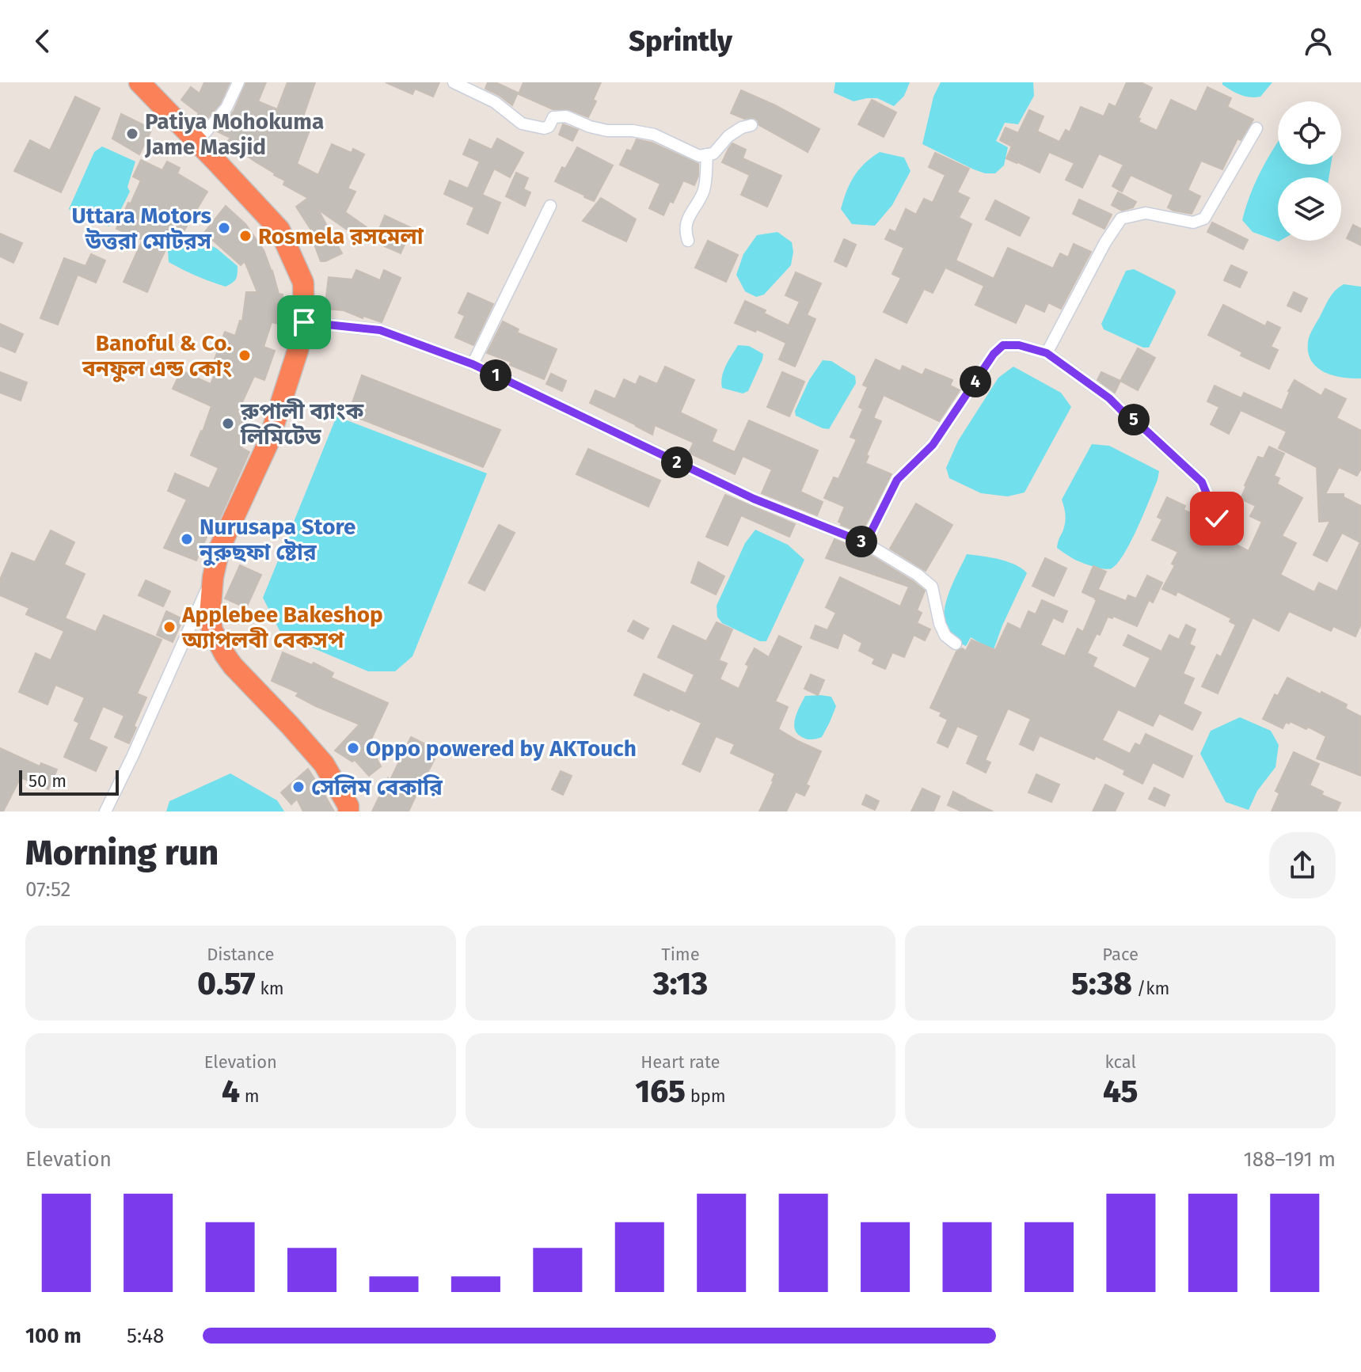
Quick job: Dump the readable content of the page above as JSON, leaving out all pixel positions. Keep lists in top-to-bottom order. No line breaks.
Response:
{"places":["Patiya Mohokuma Jame Masjid","Uttara Motors উত্তরা মোটরস","Rosmela রসমেলা","Banoful & Co. বনফুল এন্ড কোং","রুপালী ব্যাংক লিমিটেড","Nurusapa Store নুরুছফা ষ্টোর","Applebee Bakeshop অ্যাপলবী বেকসপ","Oppo powered by AKTouch","সেলিম বেকারি"],"scale_bar":"50 m","page":{"header":"Sprintly","pins":["1","4","5","2","3"],"scale":"50 m","heading":["Morning run","07:52"],"stats":[["Distance","0.57 km"],["Time","3:13"],["Pace","5:38 /km"],["Elevation","4 m"],["Heart rate","165 bpm"],["kcal","45"]],"chart":["Elevation","188–191 m"],"list":[{"name":"100 m","note":"5:48"}]}}
